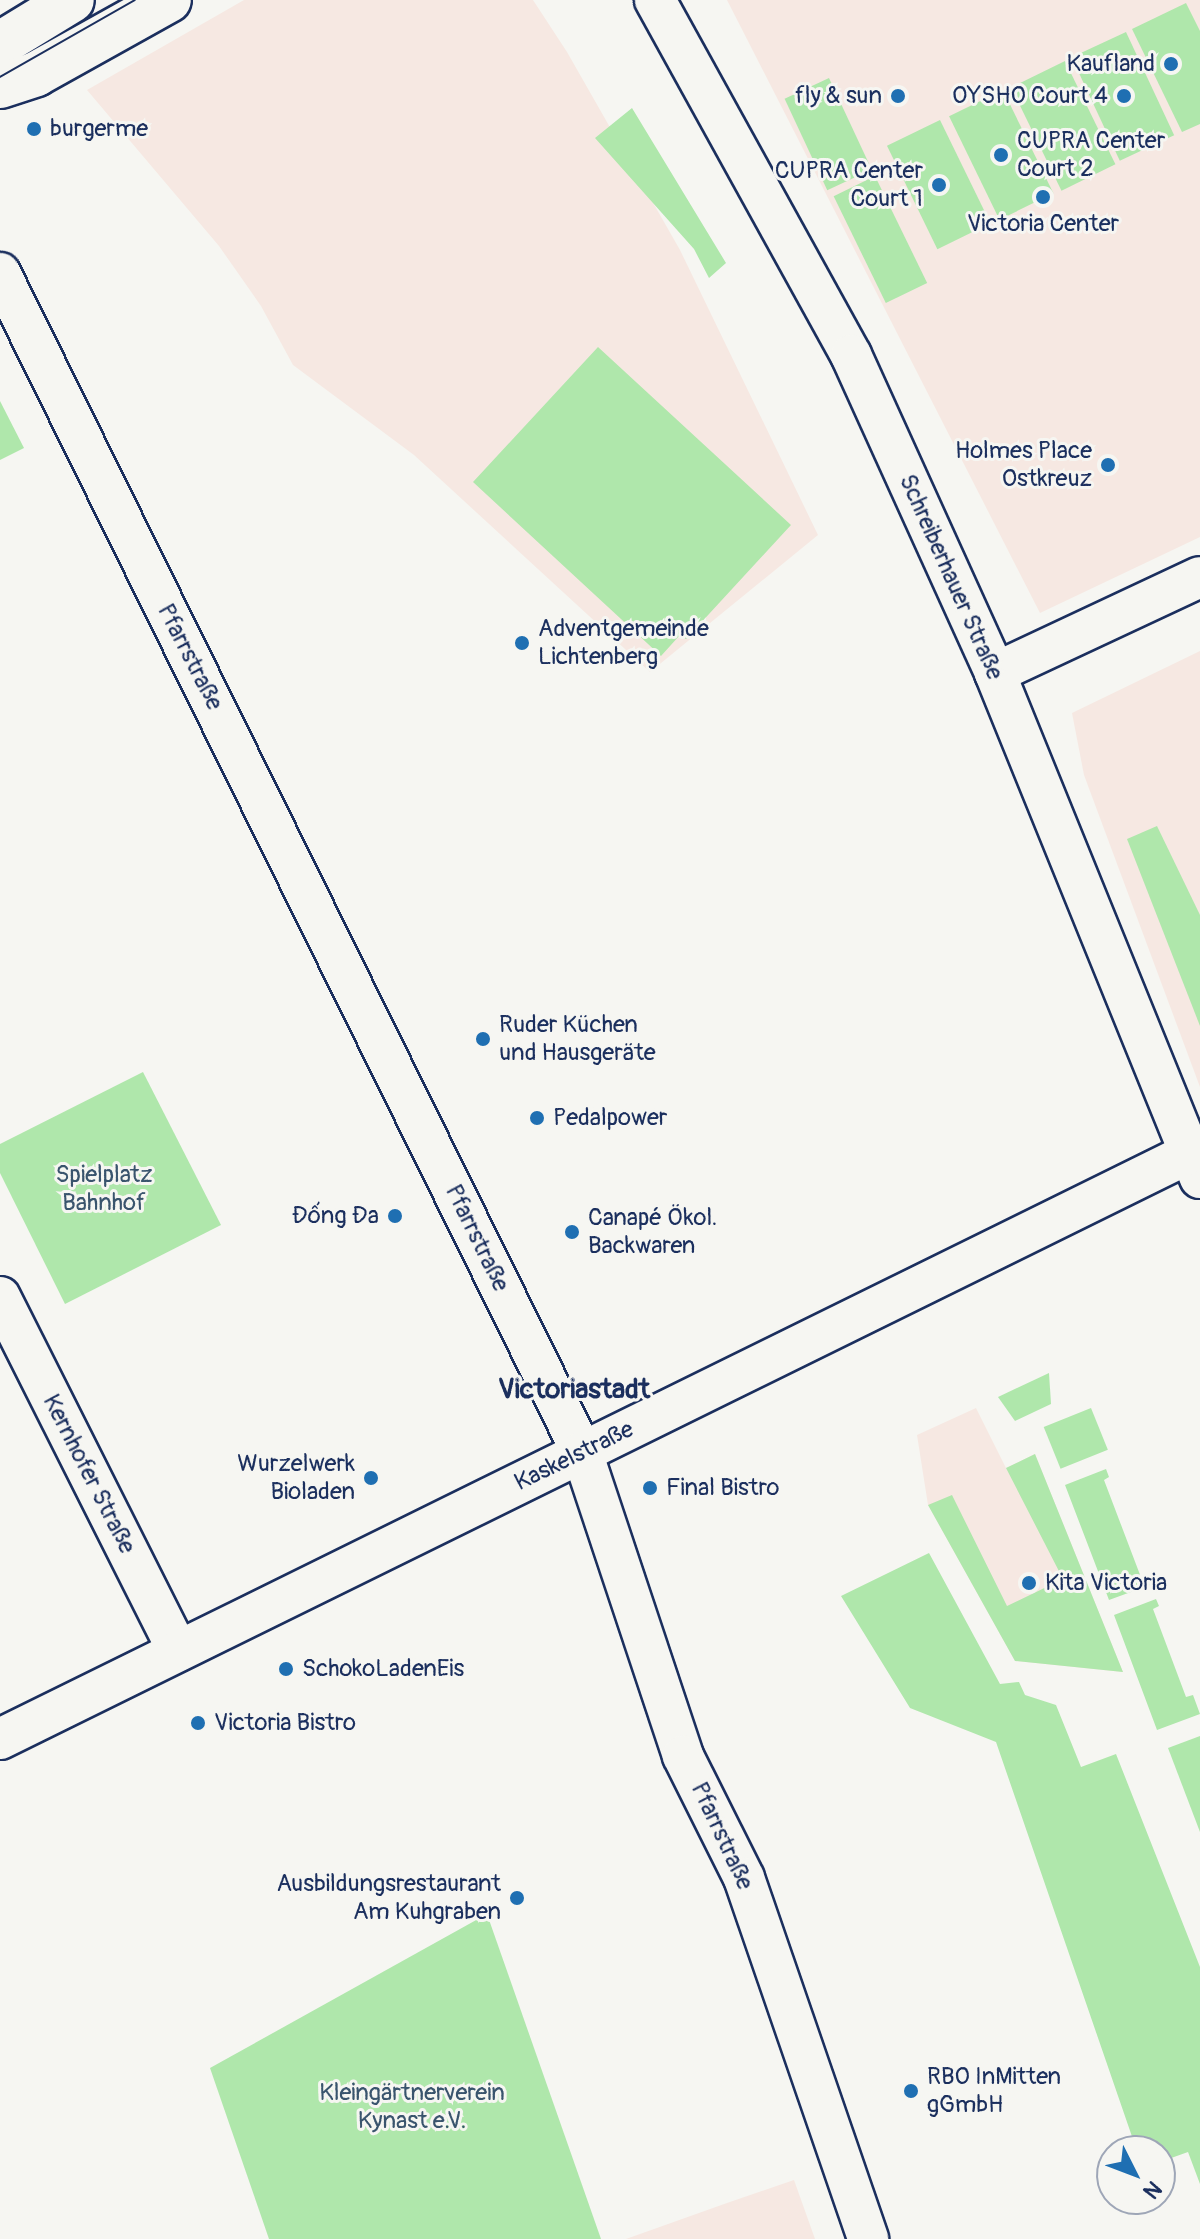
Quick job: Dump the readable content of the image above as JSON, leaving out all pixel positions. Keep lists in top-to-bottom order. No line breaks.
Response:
{"streets":{"street":["Schreiberhauer Straße","Pfarrstraße","Kaskelstraße","Kernhofer Straße"]},"crossings":[["Schreiberhauer Straße","Kaskelstraße"],["Pfarrstraße","Kaskelstraße"],["Kaskelstraße","Kernhofer Straße"]],"districts":["Victoriastadt"],"parks":["Spielplatz Bahnhof","Kleingärtnerverein Kynast e.V."],"places":["Kaufland","fly & sun","OYSHO Court 4","burgerme","CUPRA Center Court 2","CUPRA Center Court 1","Victoria Center","Holmes Place Ostkreuz","Adventgemeinde Lichtenberg","Ruder Küchen und Hausgeräte","Pedalpower","Đống Đa","Canapé Ökol. Backwaren","Wurzelwerk Bioladen","Final Bistro","Kita Victoria","SchokoLadenEis","Victoria Bistro","Ausbildungsrestaurant Am Kuhgraben","RBO InMitten gGmbH"],"north":"bottom right"}
